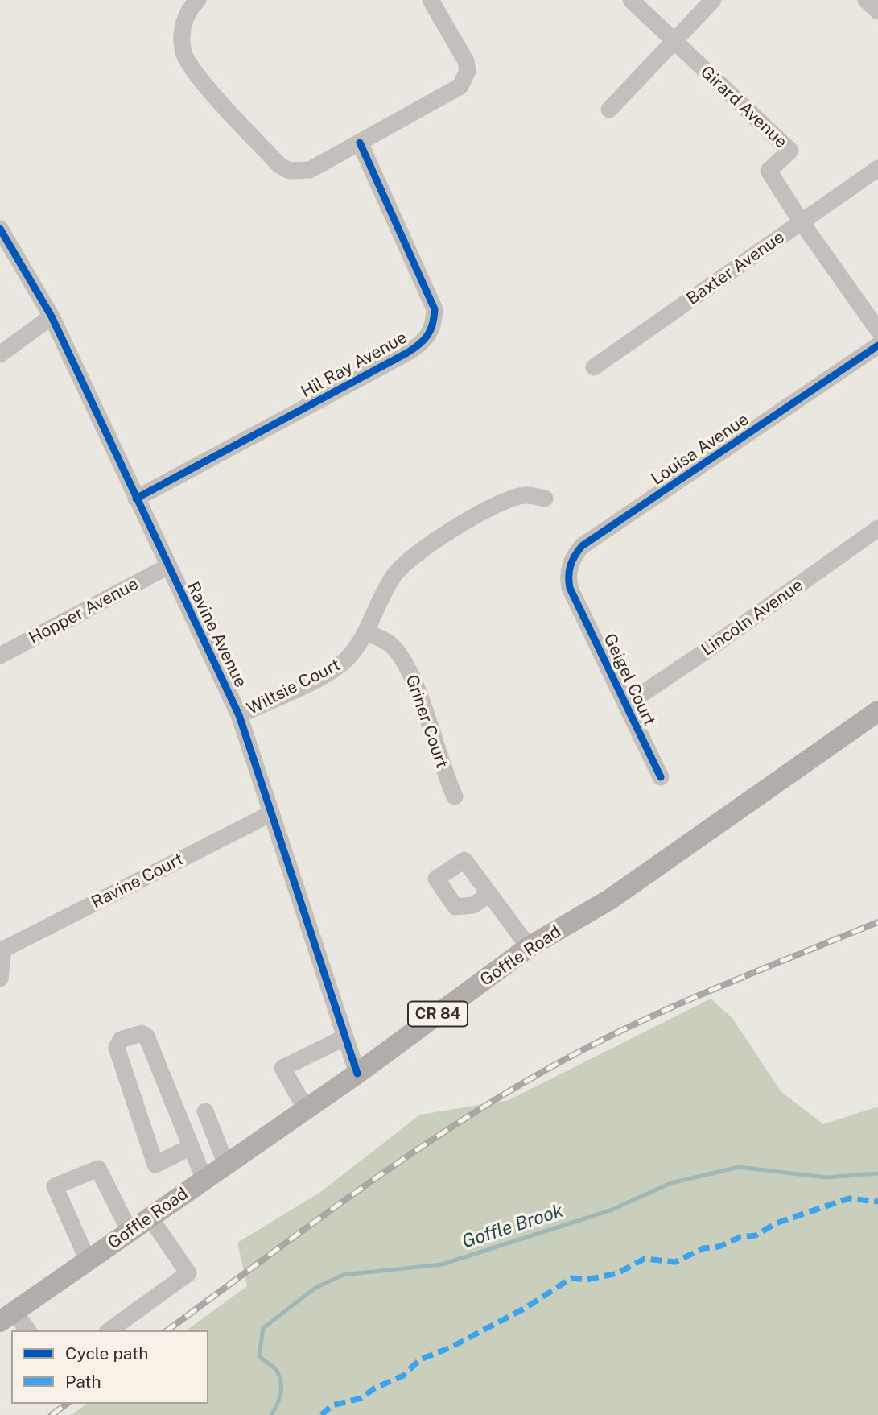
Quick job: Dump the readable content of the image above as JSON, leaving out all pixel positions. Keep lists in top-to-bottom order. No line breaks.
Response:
{"streets":{"main road":["Goffle Road","CR 84"],"street":["Girard Avenue","Baxter Avenue","Hil Ray Avenue","Louisa Avenue","Hopper Avenue","Lincoln Avenue","Ravine Avenue","Geigel Court","Wiltsie Court","Griner Court","Ravine Court"]},"crossings":[["Girard Avenue","Baxter Avenue"],["Hil Ray Avenue","Ravine Avenue"],["Louisa Avenue","Geigel Court"],["Hopper Avenue","Ravine Avenue"],["Lincoln Avenue","Geigel Court"],["Ravine Avenue","Wiltsie Court"],["Ravine Avenue","Ravine Court"],["Ravine Avenue","Goffle Road"],["Wiltsie Court","Griner Court"]],"water":["Goffle Brook"],"legend":["Cycle path","Path"]}
